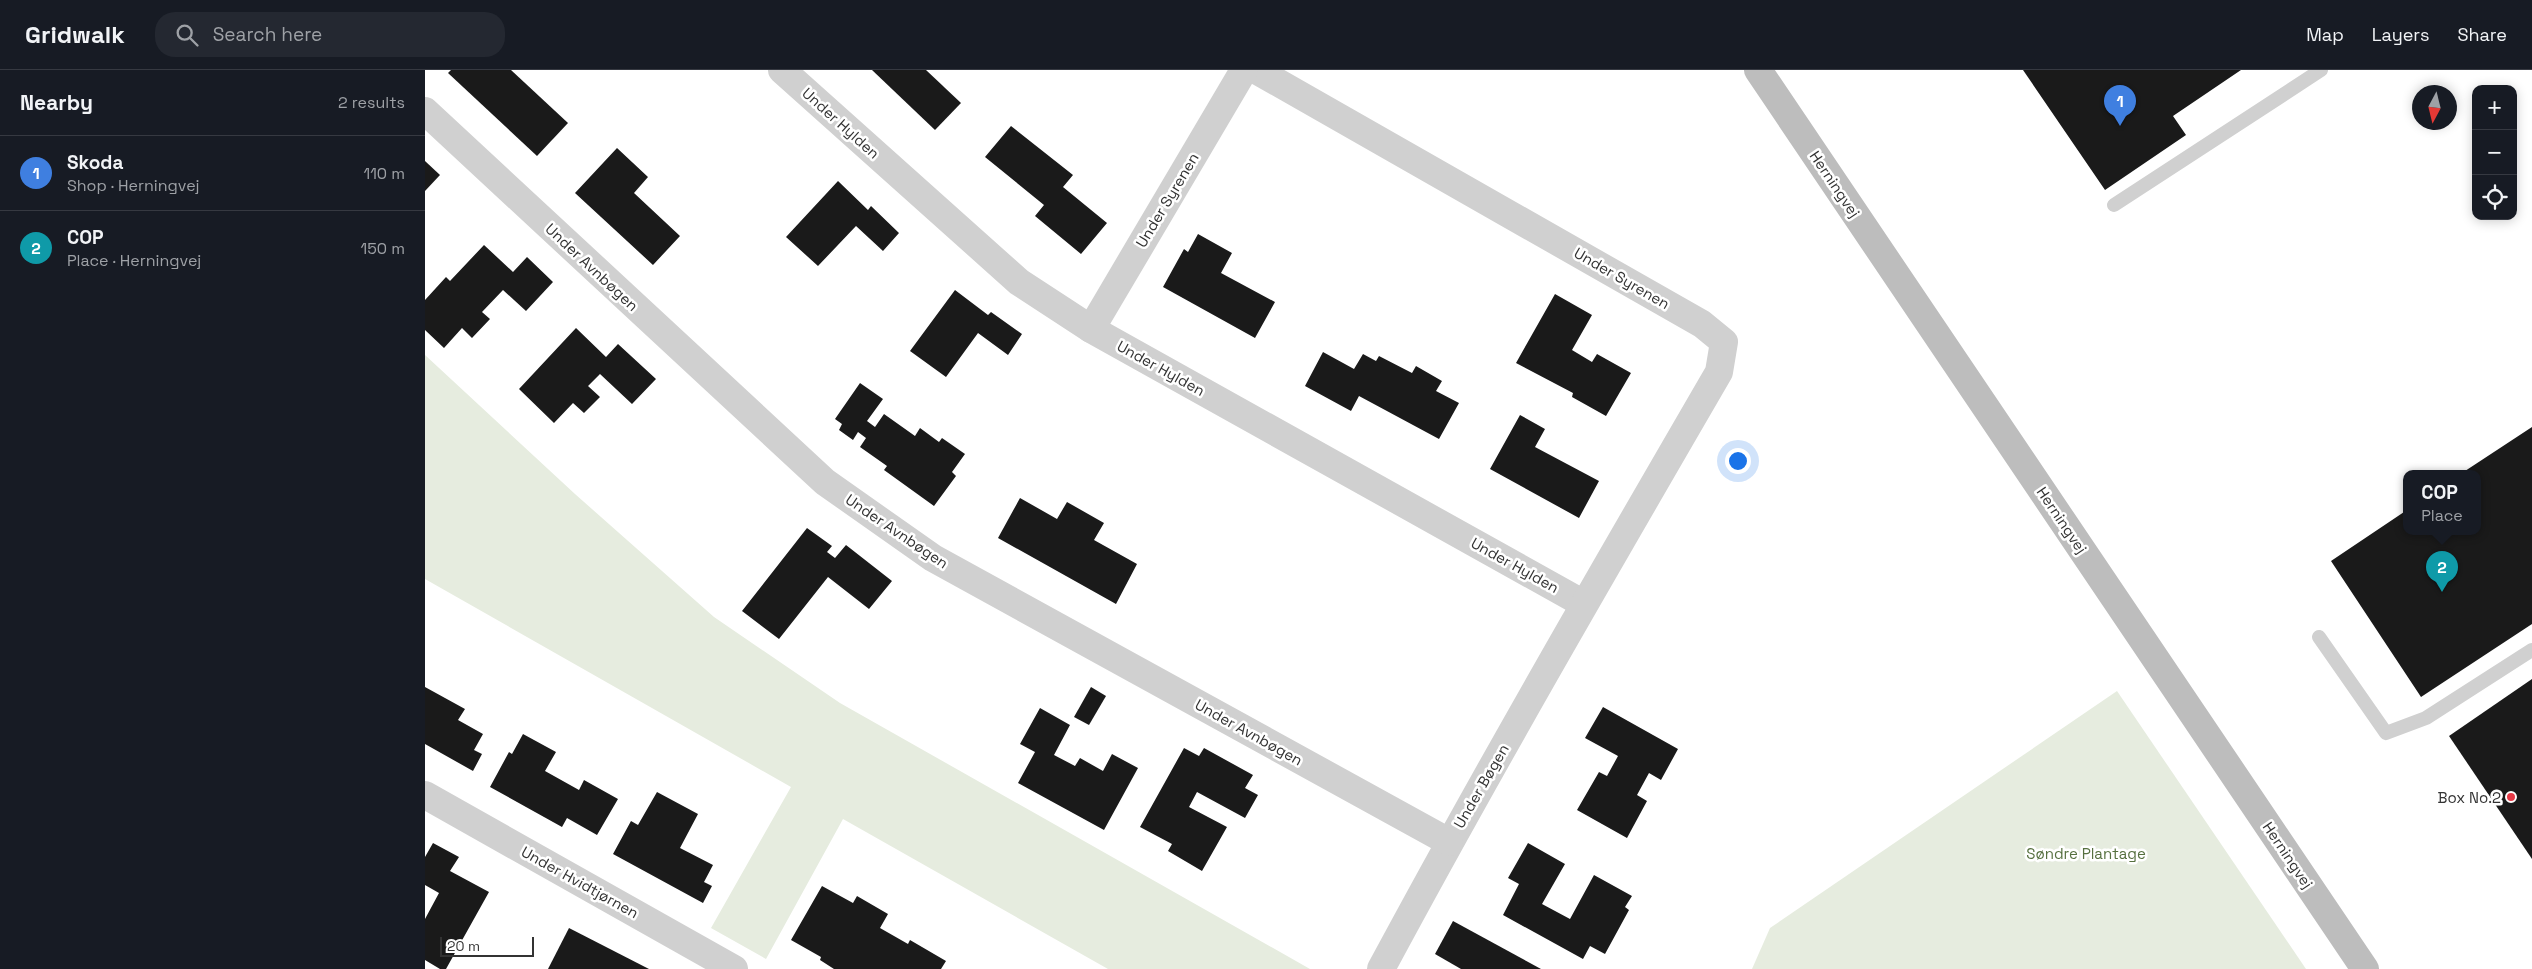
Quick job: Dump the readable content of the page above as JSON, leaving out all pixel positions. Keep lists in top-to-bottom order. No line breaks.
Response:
{"streets":{"main road":["Herningvej"],"street":["Under Hylden","Under Syrenen","Under Avnbøgen","Under Bøgen","Under Hvidtjørnen"]},"crossings":[["Under Hylden","Under Syrenen"],["Under Hylden","Under Bøgen"],["Under Syrenen","Under Bøgen"],["Under Avnbøgen","Under Bøgen"]],"parks":["Søndre Plantage"],"places":["Box No.2"],"scale_bar":"20 m","north":"bottom","page":{"header":"Gridwalk","search":"Search here","nav":["Map","Layers","Share"],"heading":["Nearby","2 results"],"map_buttons":["+","−"],"pins":["1","2"],"list":[{"mark":"1","name":"Skoda","note":"Shop · Herningvej","value":"110 m"},{"mark":"2","name":"COP","note":"Place · Herningvej","value":"150 m"}],"popup":["COP","Place"],"scale":"20 m"}}
